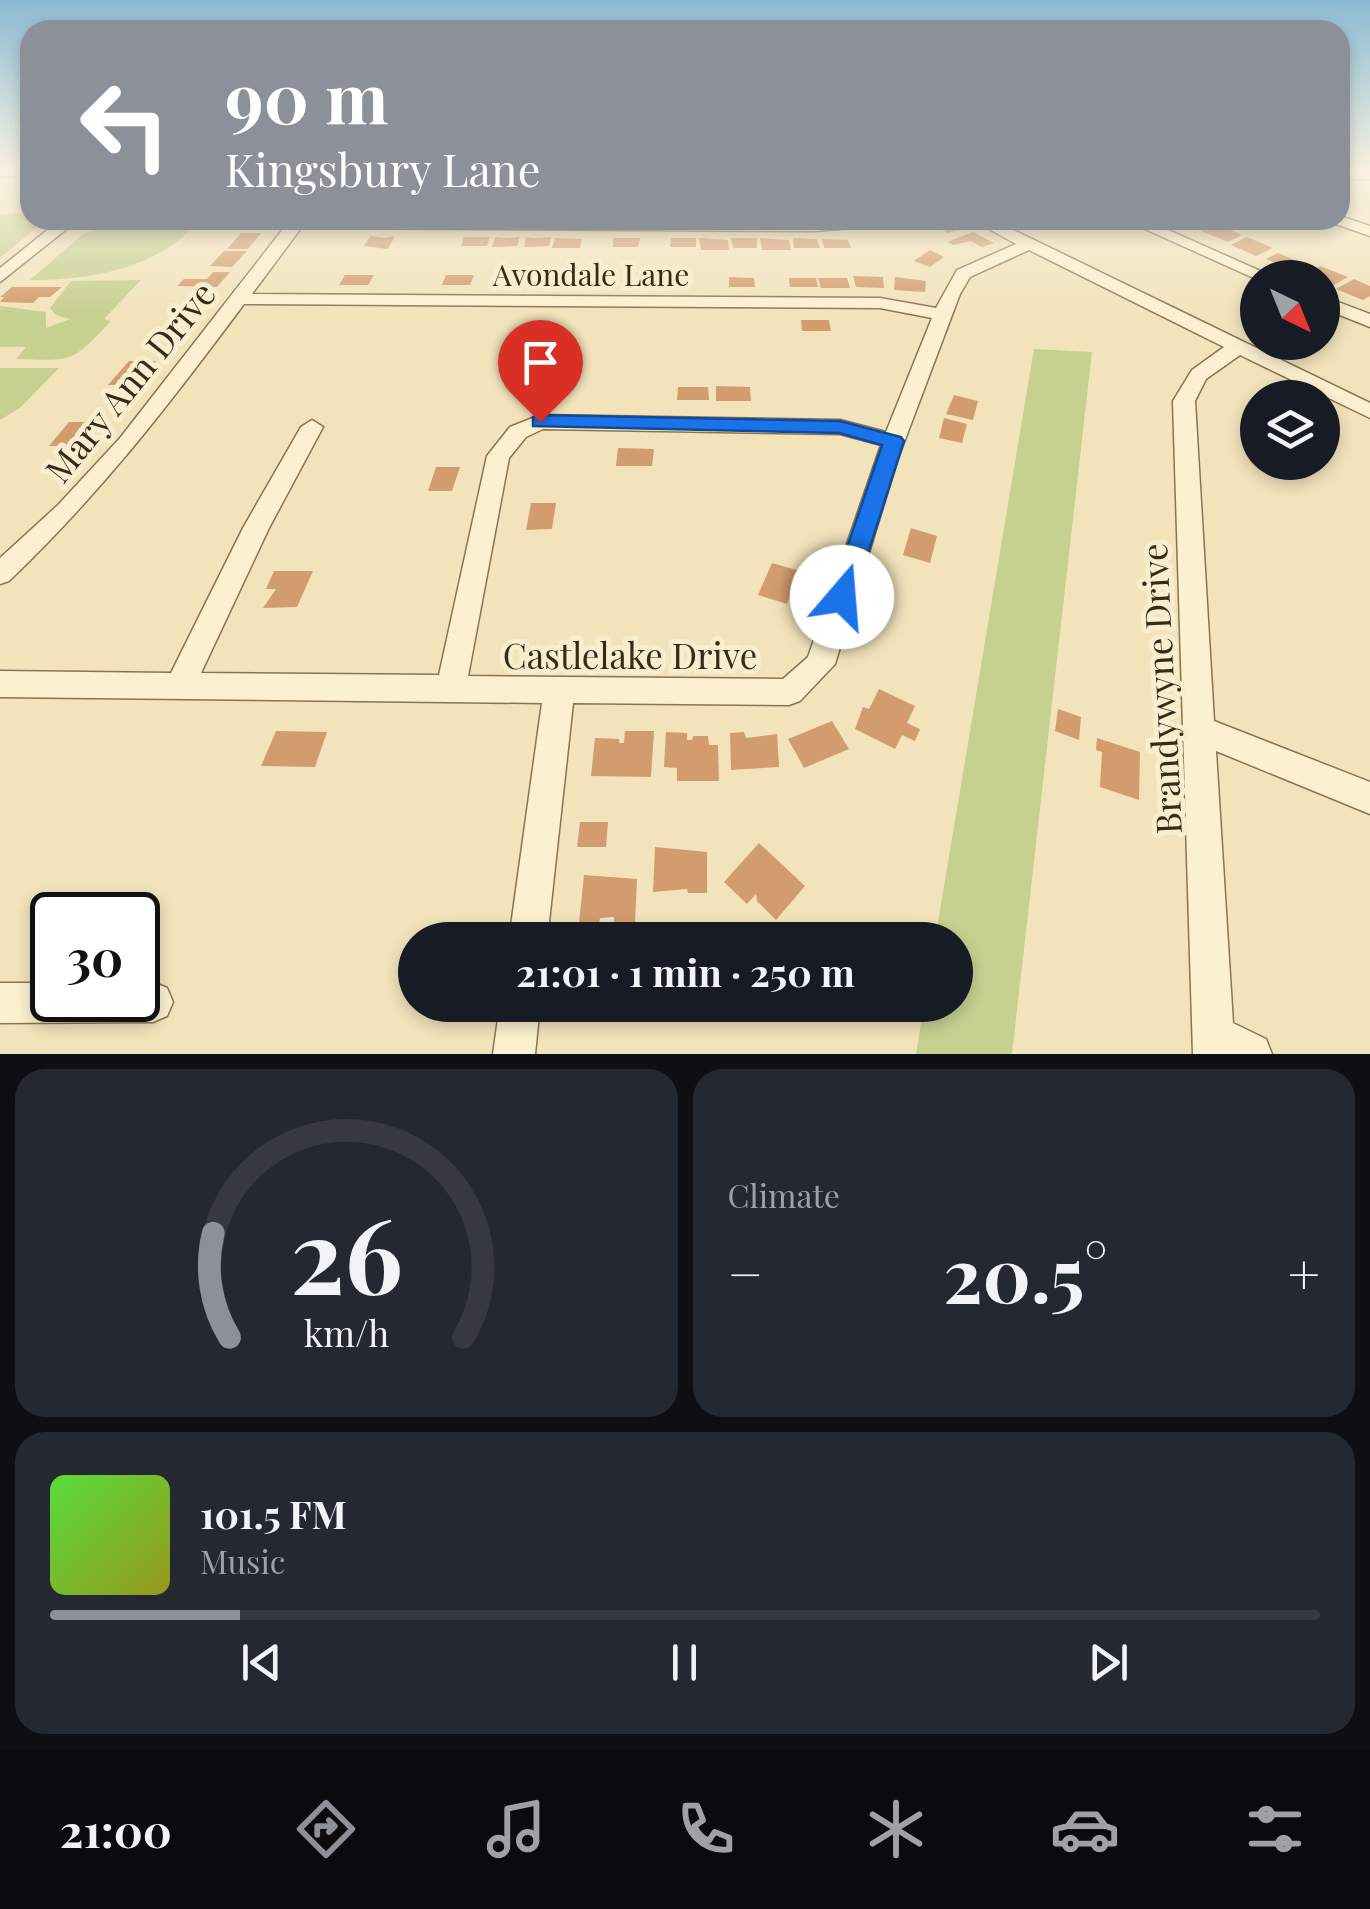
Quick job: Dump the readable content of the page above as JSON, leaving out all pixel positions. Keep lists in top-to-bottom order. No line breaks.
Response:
{"streets":{"street":["Avondale Lane","Mary Ann Drive","Castlelake Drive","Brandywyne Drive"]},"crossings":[["Avondale Lane","Mary Ann Drive"],["Avondale Lane","Castlelake Drive"]],"north":"bottom right","page":{"turn":["90 m","Kingsbury Lane"],"limit":"30","trip":"21:01 · 1 min · 250 m","tile":"Climate","heat":["−","20.5°","+"],"song":["101.5 FM","Music"],"tabs":"21:00","gauge":["26","km/h"]}}
